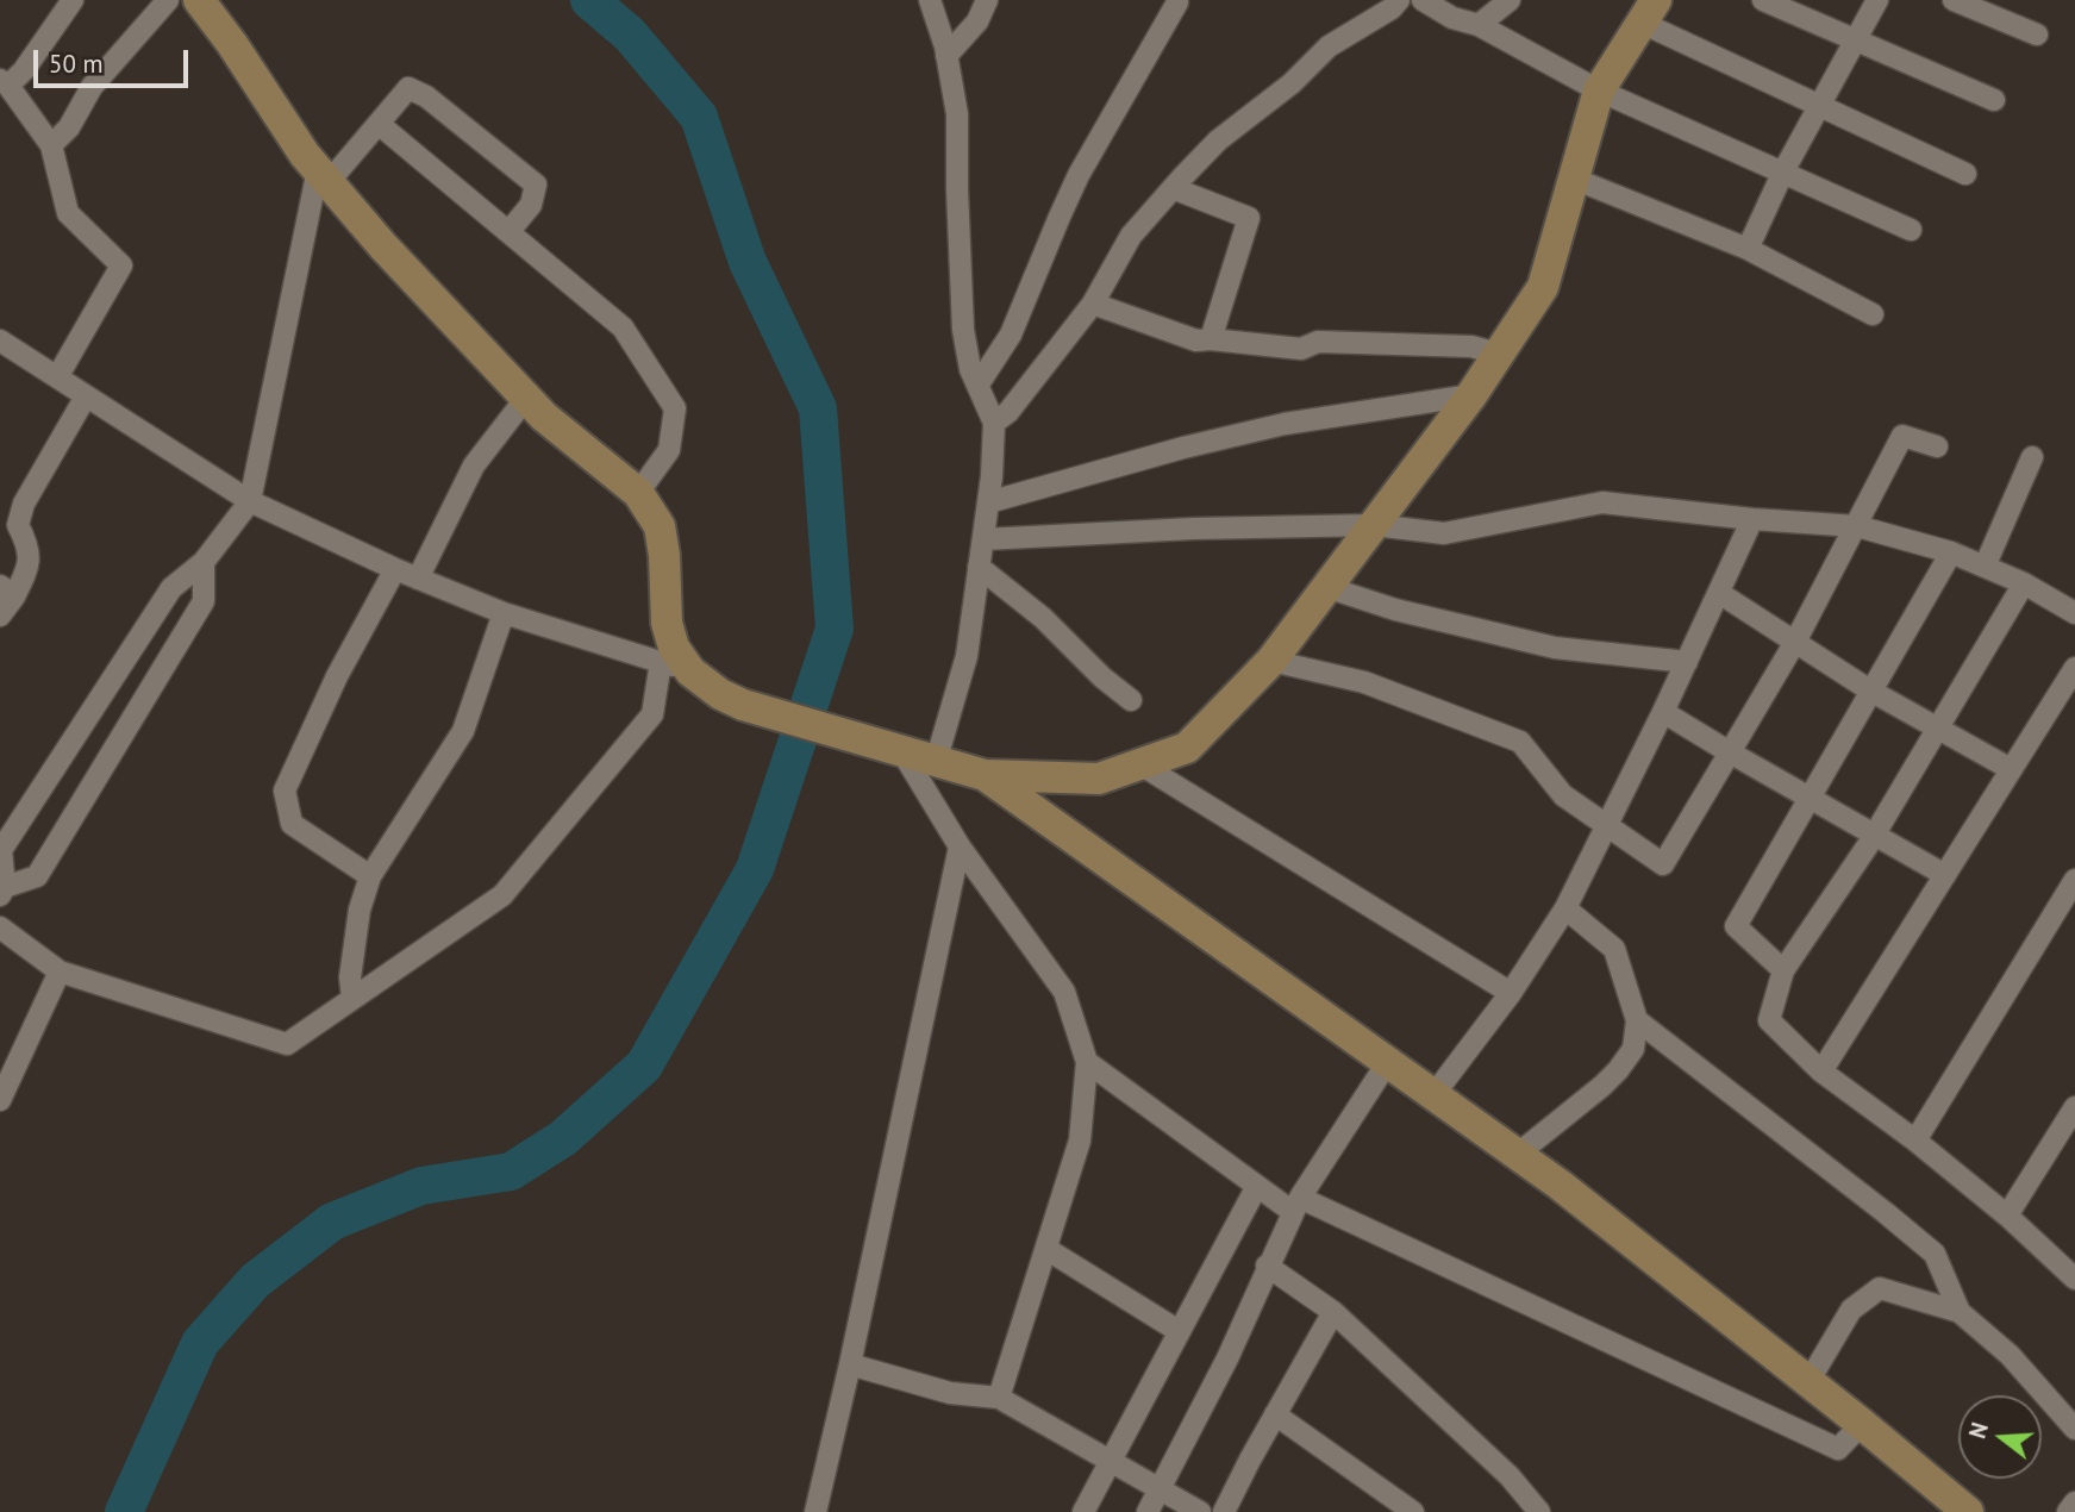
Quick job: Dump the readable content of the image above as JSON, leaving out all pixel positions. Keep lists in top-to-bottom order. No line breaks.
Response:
{"scale_bar":"50 m","north":"left"}
